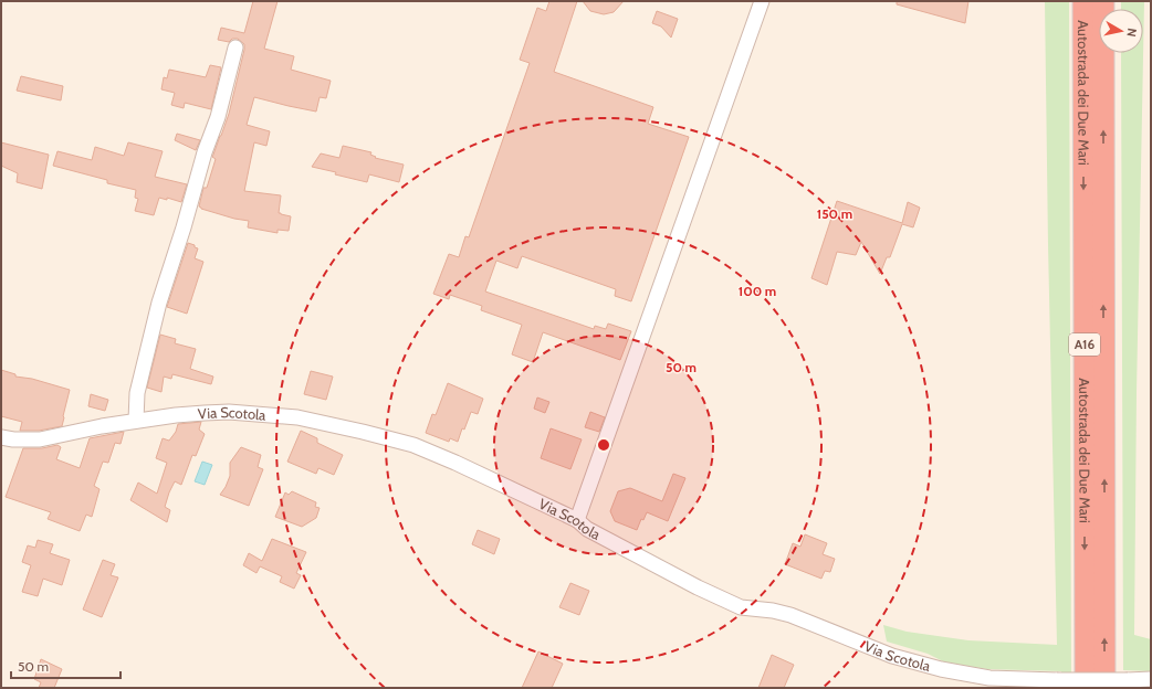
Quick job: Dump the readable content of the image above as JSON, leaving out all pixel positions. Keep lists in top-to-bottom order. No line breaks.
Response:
{"streets":{"highway":["Autostrada dei Due Mari","A16"],"street":["Via Scotola"]},"scale_bar":"50 m","north":"right","rings":["150 m","100 m","50 m"]}
